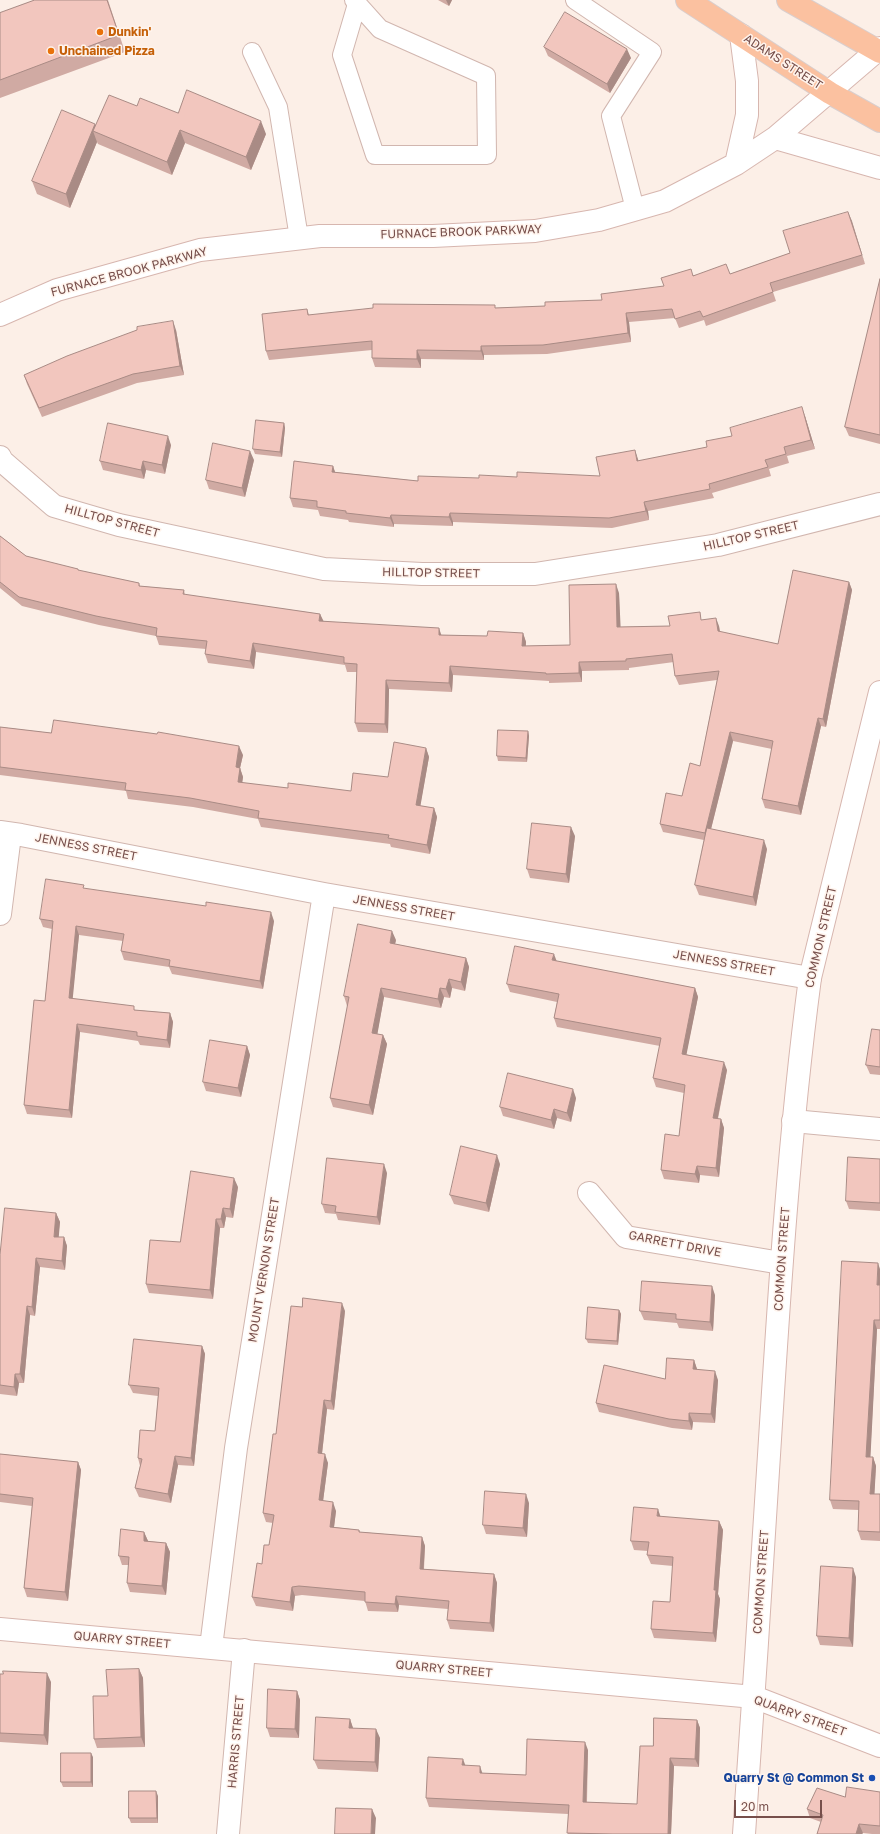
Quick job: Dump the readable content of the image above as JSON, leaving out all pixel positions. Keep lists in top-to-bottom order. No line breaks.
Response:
{"streets":{"main road":["ADAMS STREET"],"street":["FURNACE BROOK PARKWAY","HILLTOP STREET","JENNESS STREET","COMMON STREET","GARRETT DRIVE","MOUNT VERNON STREET","QUARRY STREET","HARRIS STREET"]},"crossings":[["ADAMS STREET","FURNACE BROOK PARKWAY"],["JENNESS STREET","COMMON STREET"],["JENNESS STREET","MOUNT VERNON STREET"],["COMMON STREET","GARRETT DRIVE"],["COMMON STREET","QUARRY STREET"],["MOUNT VERNON STREET","QUARRY STREET"],["QUARRY STREET","HARRIS STREET"]],"places":["Dunkin'","Unchained Pizza","Quarry St @ Common St"],"scale_bar":"20 m"}
